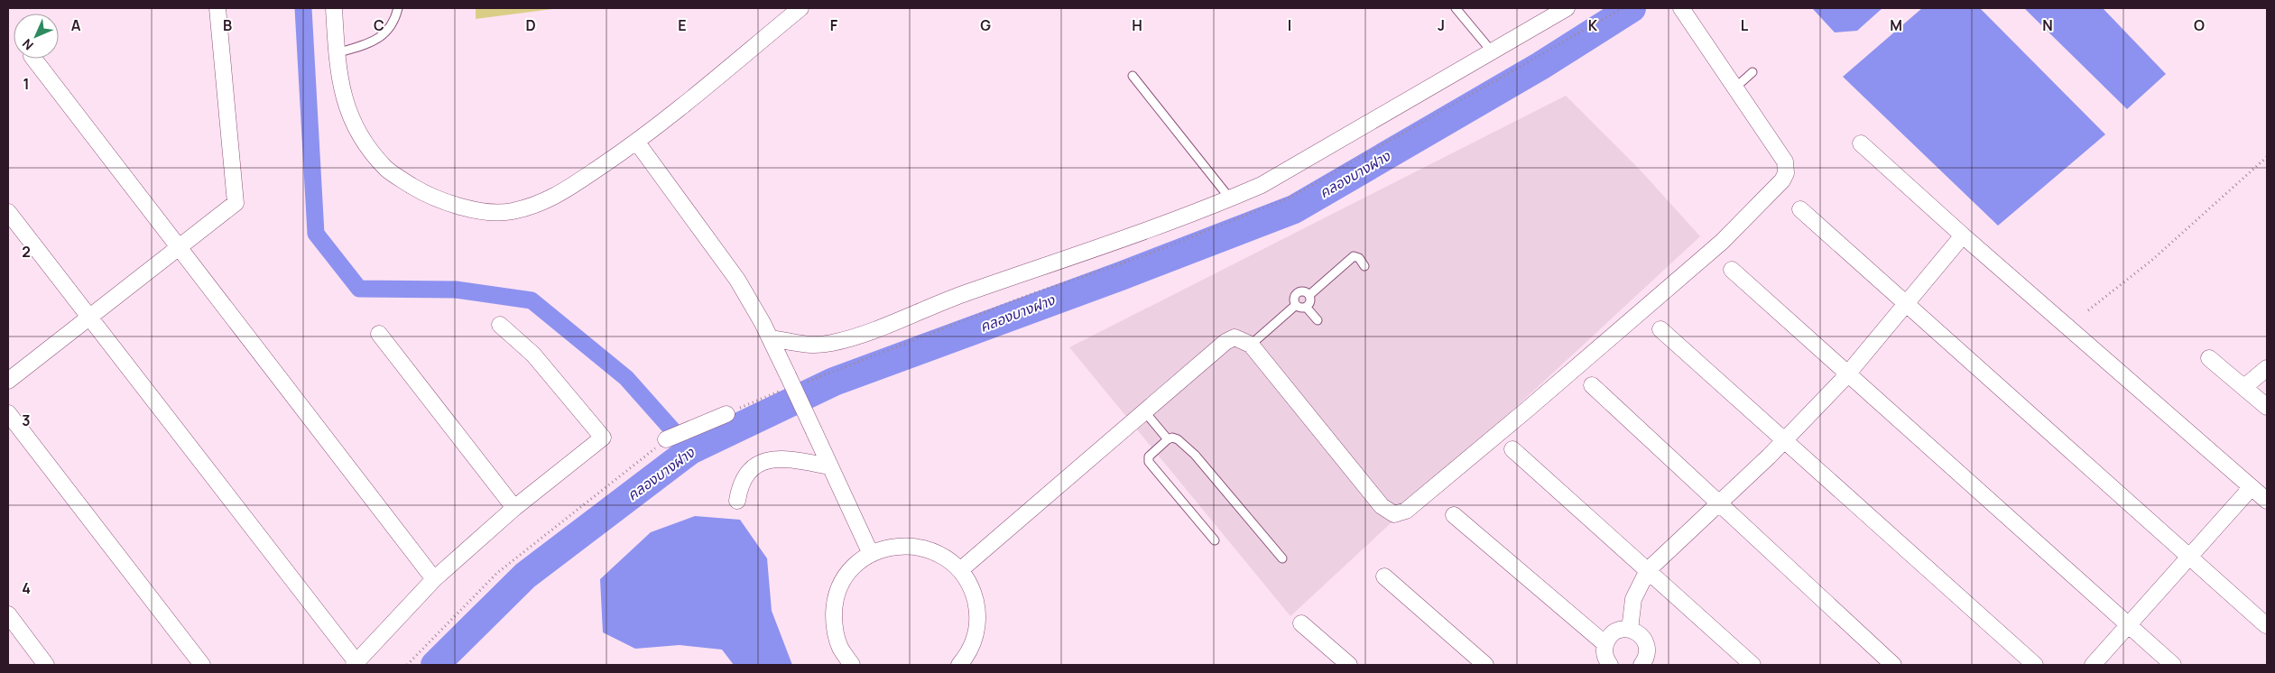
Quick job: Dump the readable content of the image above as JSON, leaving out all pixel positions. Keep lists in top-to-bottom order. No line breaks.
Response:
{"water":["คลองบางฝาง"],"north":"bottom left","grid":{"columns":["A","B","C","D","E","F","G","H","I","J","K","L","M","N","O"],"rows":["1","2","3","4"]}}
